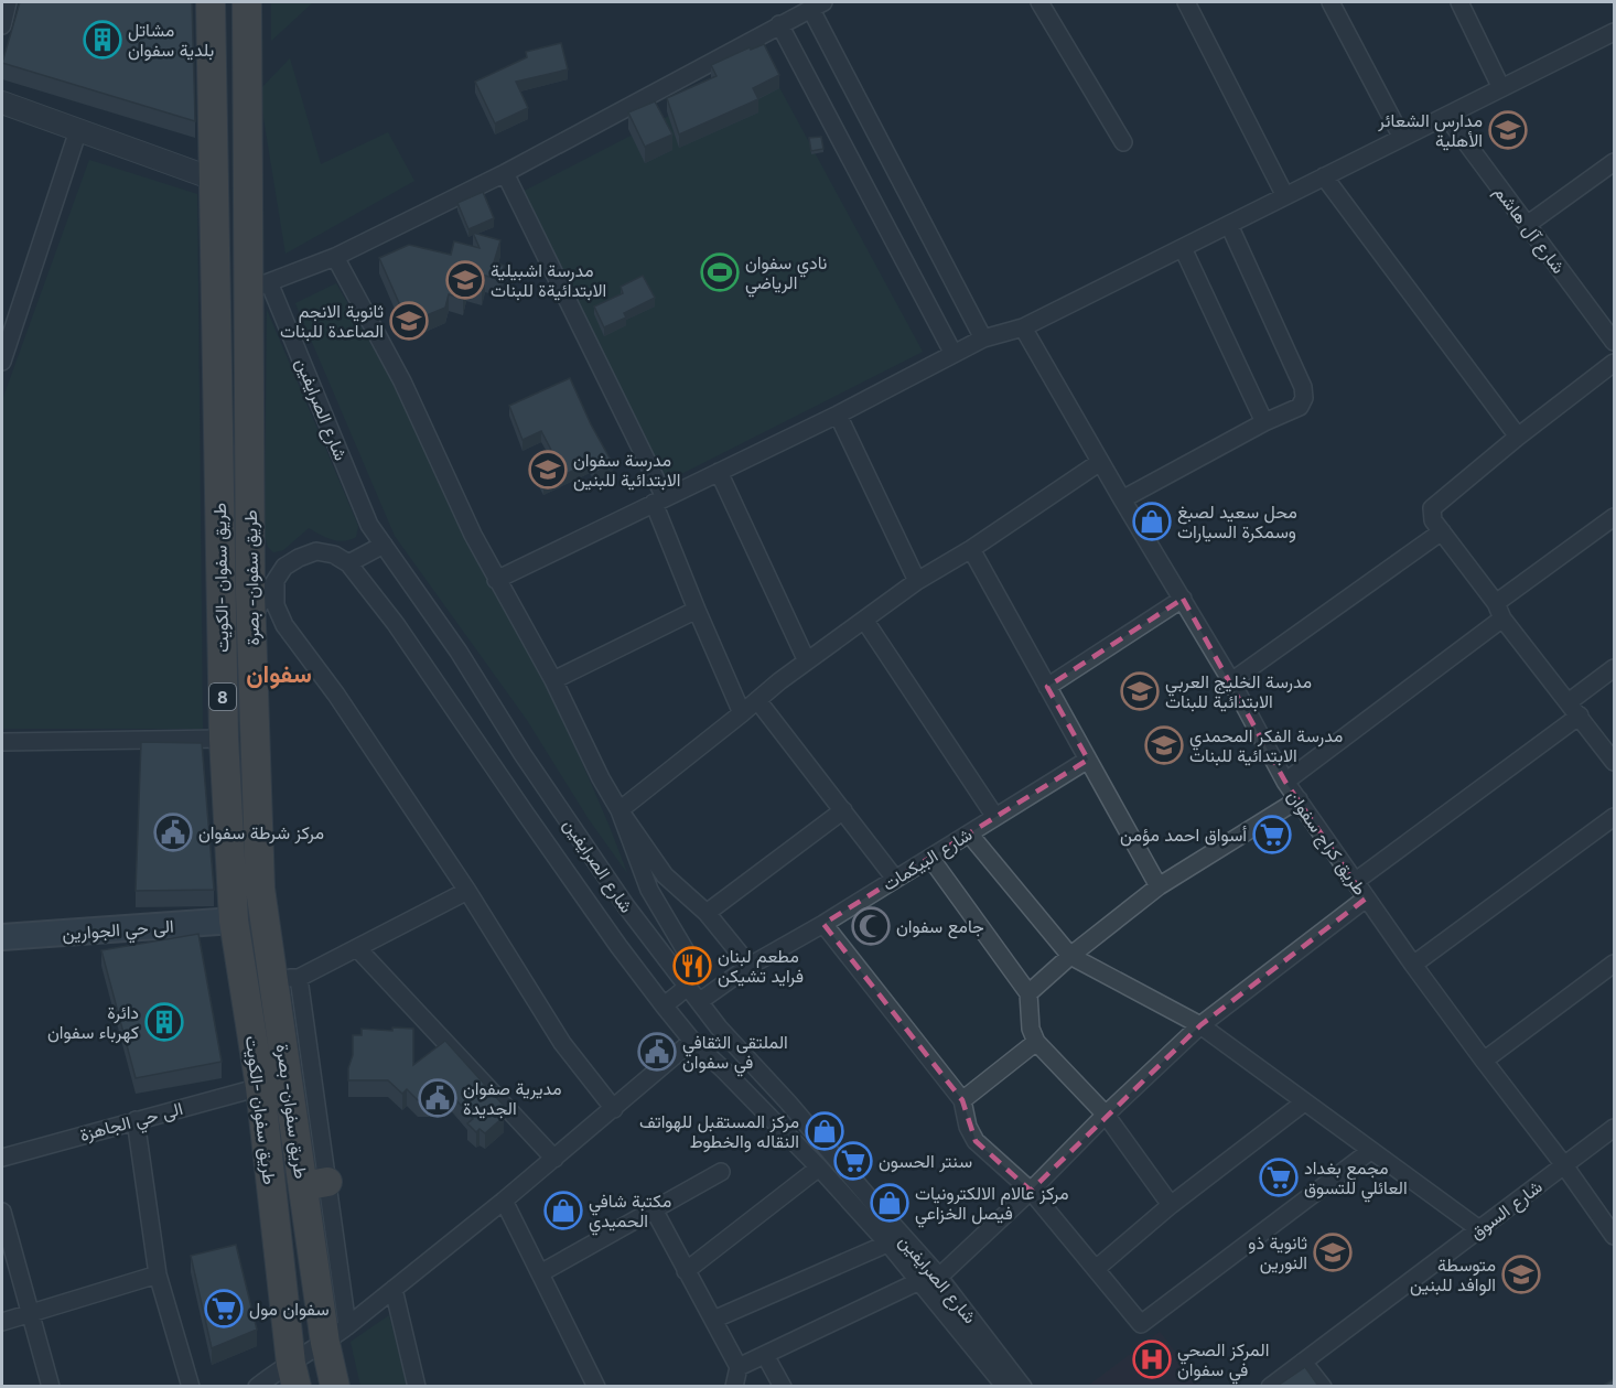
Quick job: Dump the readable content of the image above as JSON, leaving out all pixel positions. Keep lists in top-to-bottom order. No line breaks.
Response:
{"streets":{"highway":["طريق سفوان -الكويت","طريق سفوان- بصرة","8"],"main road":["الى حي الجوارين"],"street":["شارع آل هاشم","شارع الصرايفين","طريق كراج سفوان","شارع البيكمات","الى حي الجاهزة","شارع السوق"]},"crossings":[["شارع الصرايفين","طريق سفوان- بصرة"],["شارع الصرايفين","شارع البيكمات"],["طريق سفوان -الكويت","الى حي الجوارين"],["طريق سفوان -الكويت","الى حي الجاهزة"],["طريق كراج سفوان","شارع السوق"]],"districts":["سفوان"],"places":{"building":["مشاتل بلدية سفوان","دائرة كهرباء سفوان"],"school or university":["مدارس الشعائر الأهلية","مدرسة اشبيلية الابتدائيةة للبنات","ثانوية الانجم الصاعدة للبنات","مدرسة سفوان الابتدائية للبنين","مدرسة الخليج العربي الابتدائية للبنات","مدرسة الفكر المحمدي الابتدائية للبنات","ثانوية ذو النورين","متوسطة الوافد للبنين"],"sports":["نادي سفوان الرياضي"],"shop":["محل سعيد لصبغ وسمكرة السيارات","مركز المستقبل للهواتف النقاله والخطوط","مركز عالام الالكترونيات فيصل الخزاعي","مكتبة شافي الحميدي"],"public building":["مركز شرطة سفوان","الملتقى الثقافي في سفوان","مديرية صفوان الجديدة"],"supermarket":["أسواق احمد مؤمن","سنتر الحسون","مجمع بغداد العائلي للتسوق","سفوان مول"],"mosque":["جامع سفوان"],"restaurant":["مطعم لبنان فرايد تشيكن"],"hospital":["المركز الصحي في سفوان"]}}
